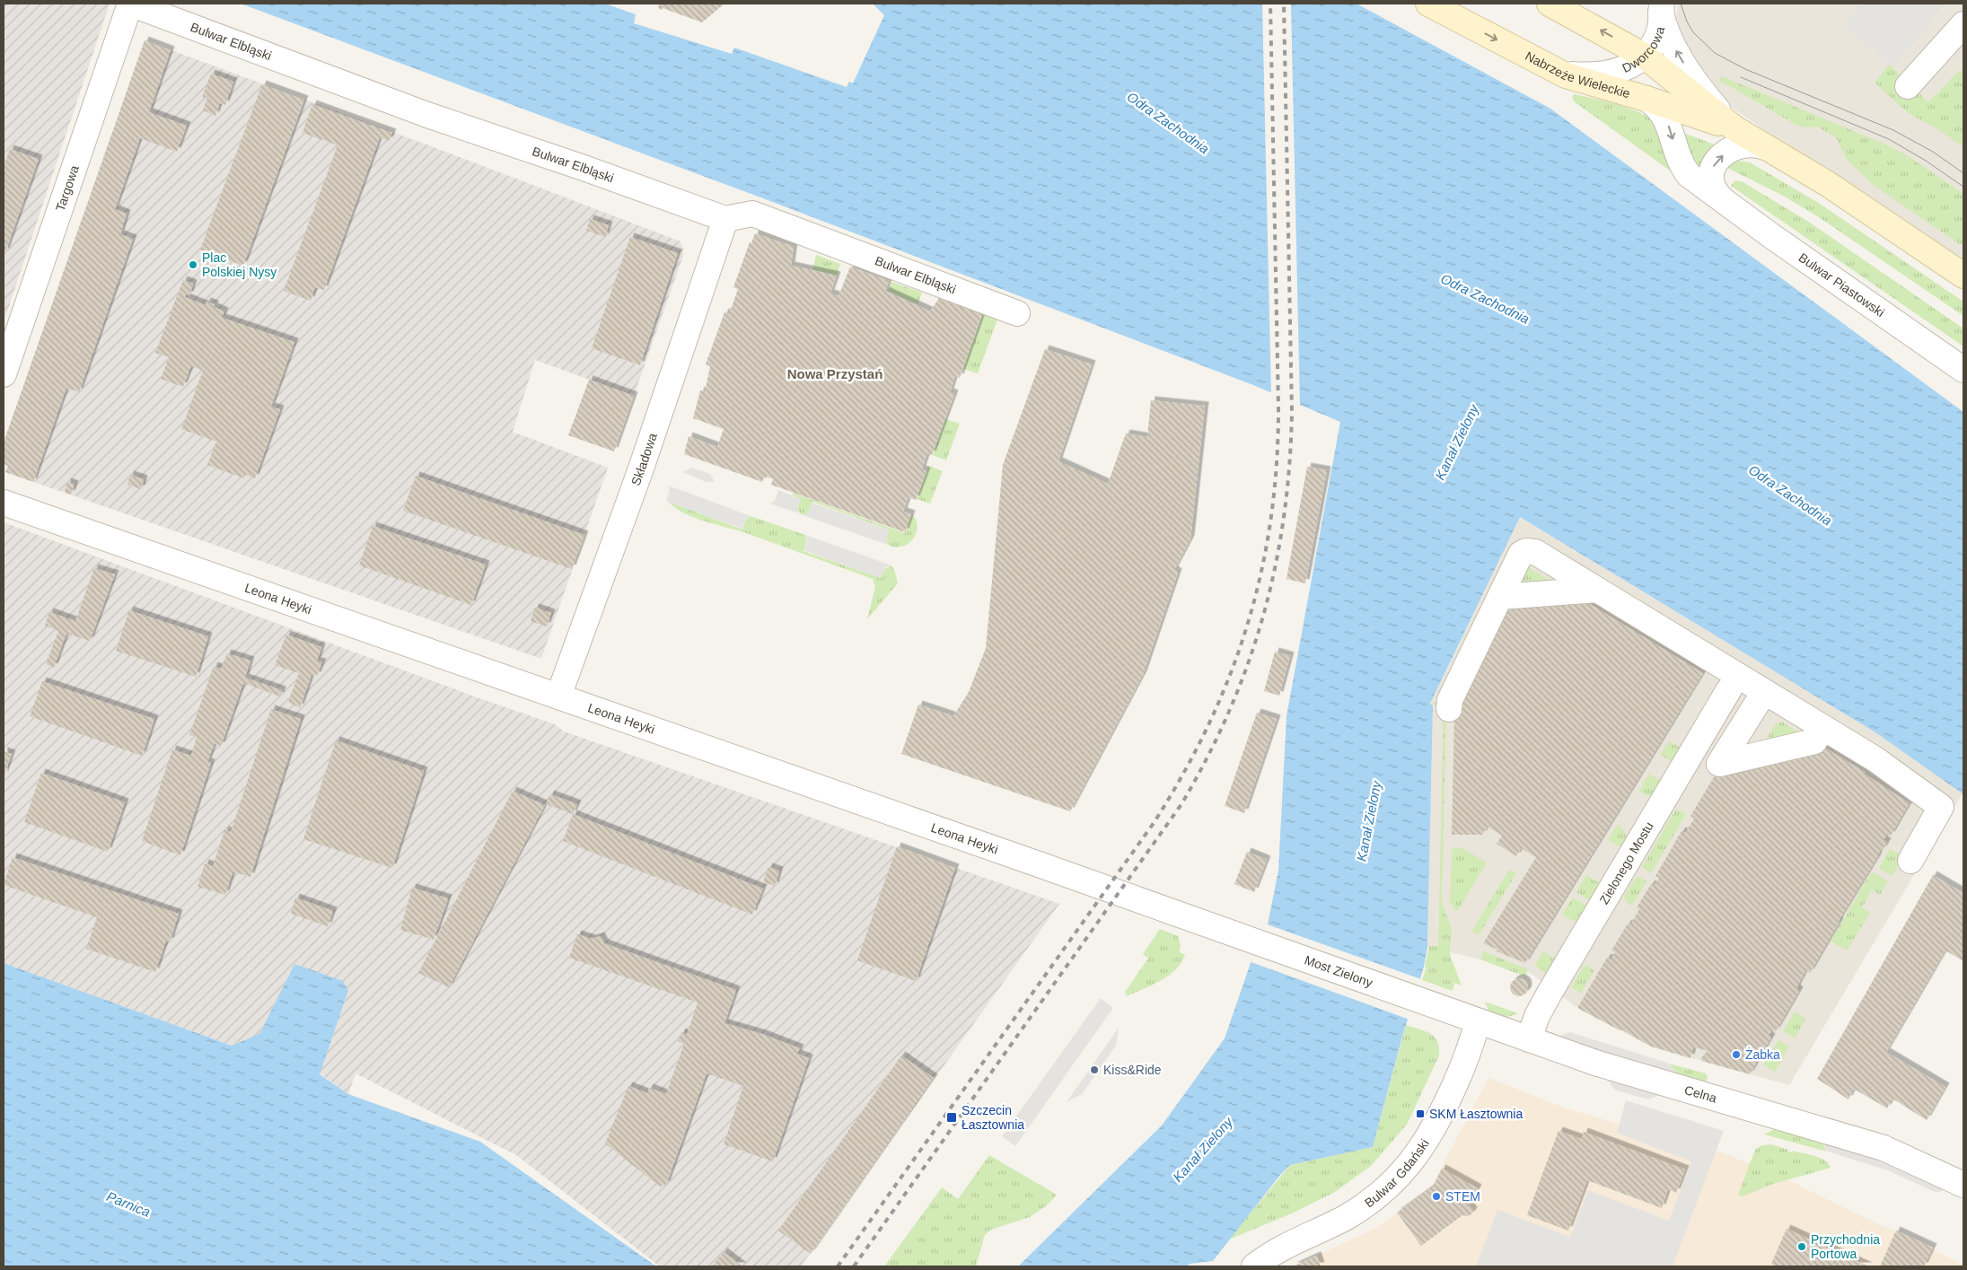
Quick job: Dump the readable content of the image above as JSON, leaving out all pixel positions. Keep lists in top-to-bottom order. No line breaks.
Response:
{"streets":{"street":["Bulwar Elbląski","Dworcowa","Nabrzeże Wieleckie","Targowa","Bulwar Piastowski","Składowa","Leona Heyki","Zielonego Mostu","Most Zielony","Celna","Bulwar Gdański"]},"crossings":[["Bulwar Elbląski","Targowa"],["Bulwar Elbląski","Składowa"],["Dworcowa","Nabrzeże Wieleckie"],["Nabrzeże Wieleckie","Bulwar Piastowski"],["Składowa","Leona Heyki"],["Leona Heyki","Most Zielony"],["Zielonego Mostu","Celna"],["Most Zielony","Celna"],["Celna","Bulwar Gdański"]],"one_way":["Dworcowa"],"districts":["Nowa Przystań"],"water":["Odra Zachodnia","Kanał Zielony","Parnica"],"places":{"other":["Plac Polskiej Nysy","Żabka","Kiss&Ride","STEM","Przychodnia Portowa"],"transit":["SKM Łasztownia","Szczecin Łasztownia"]}}
